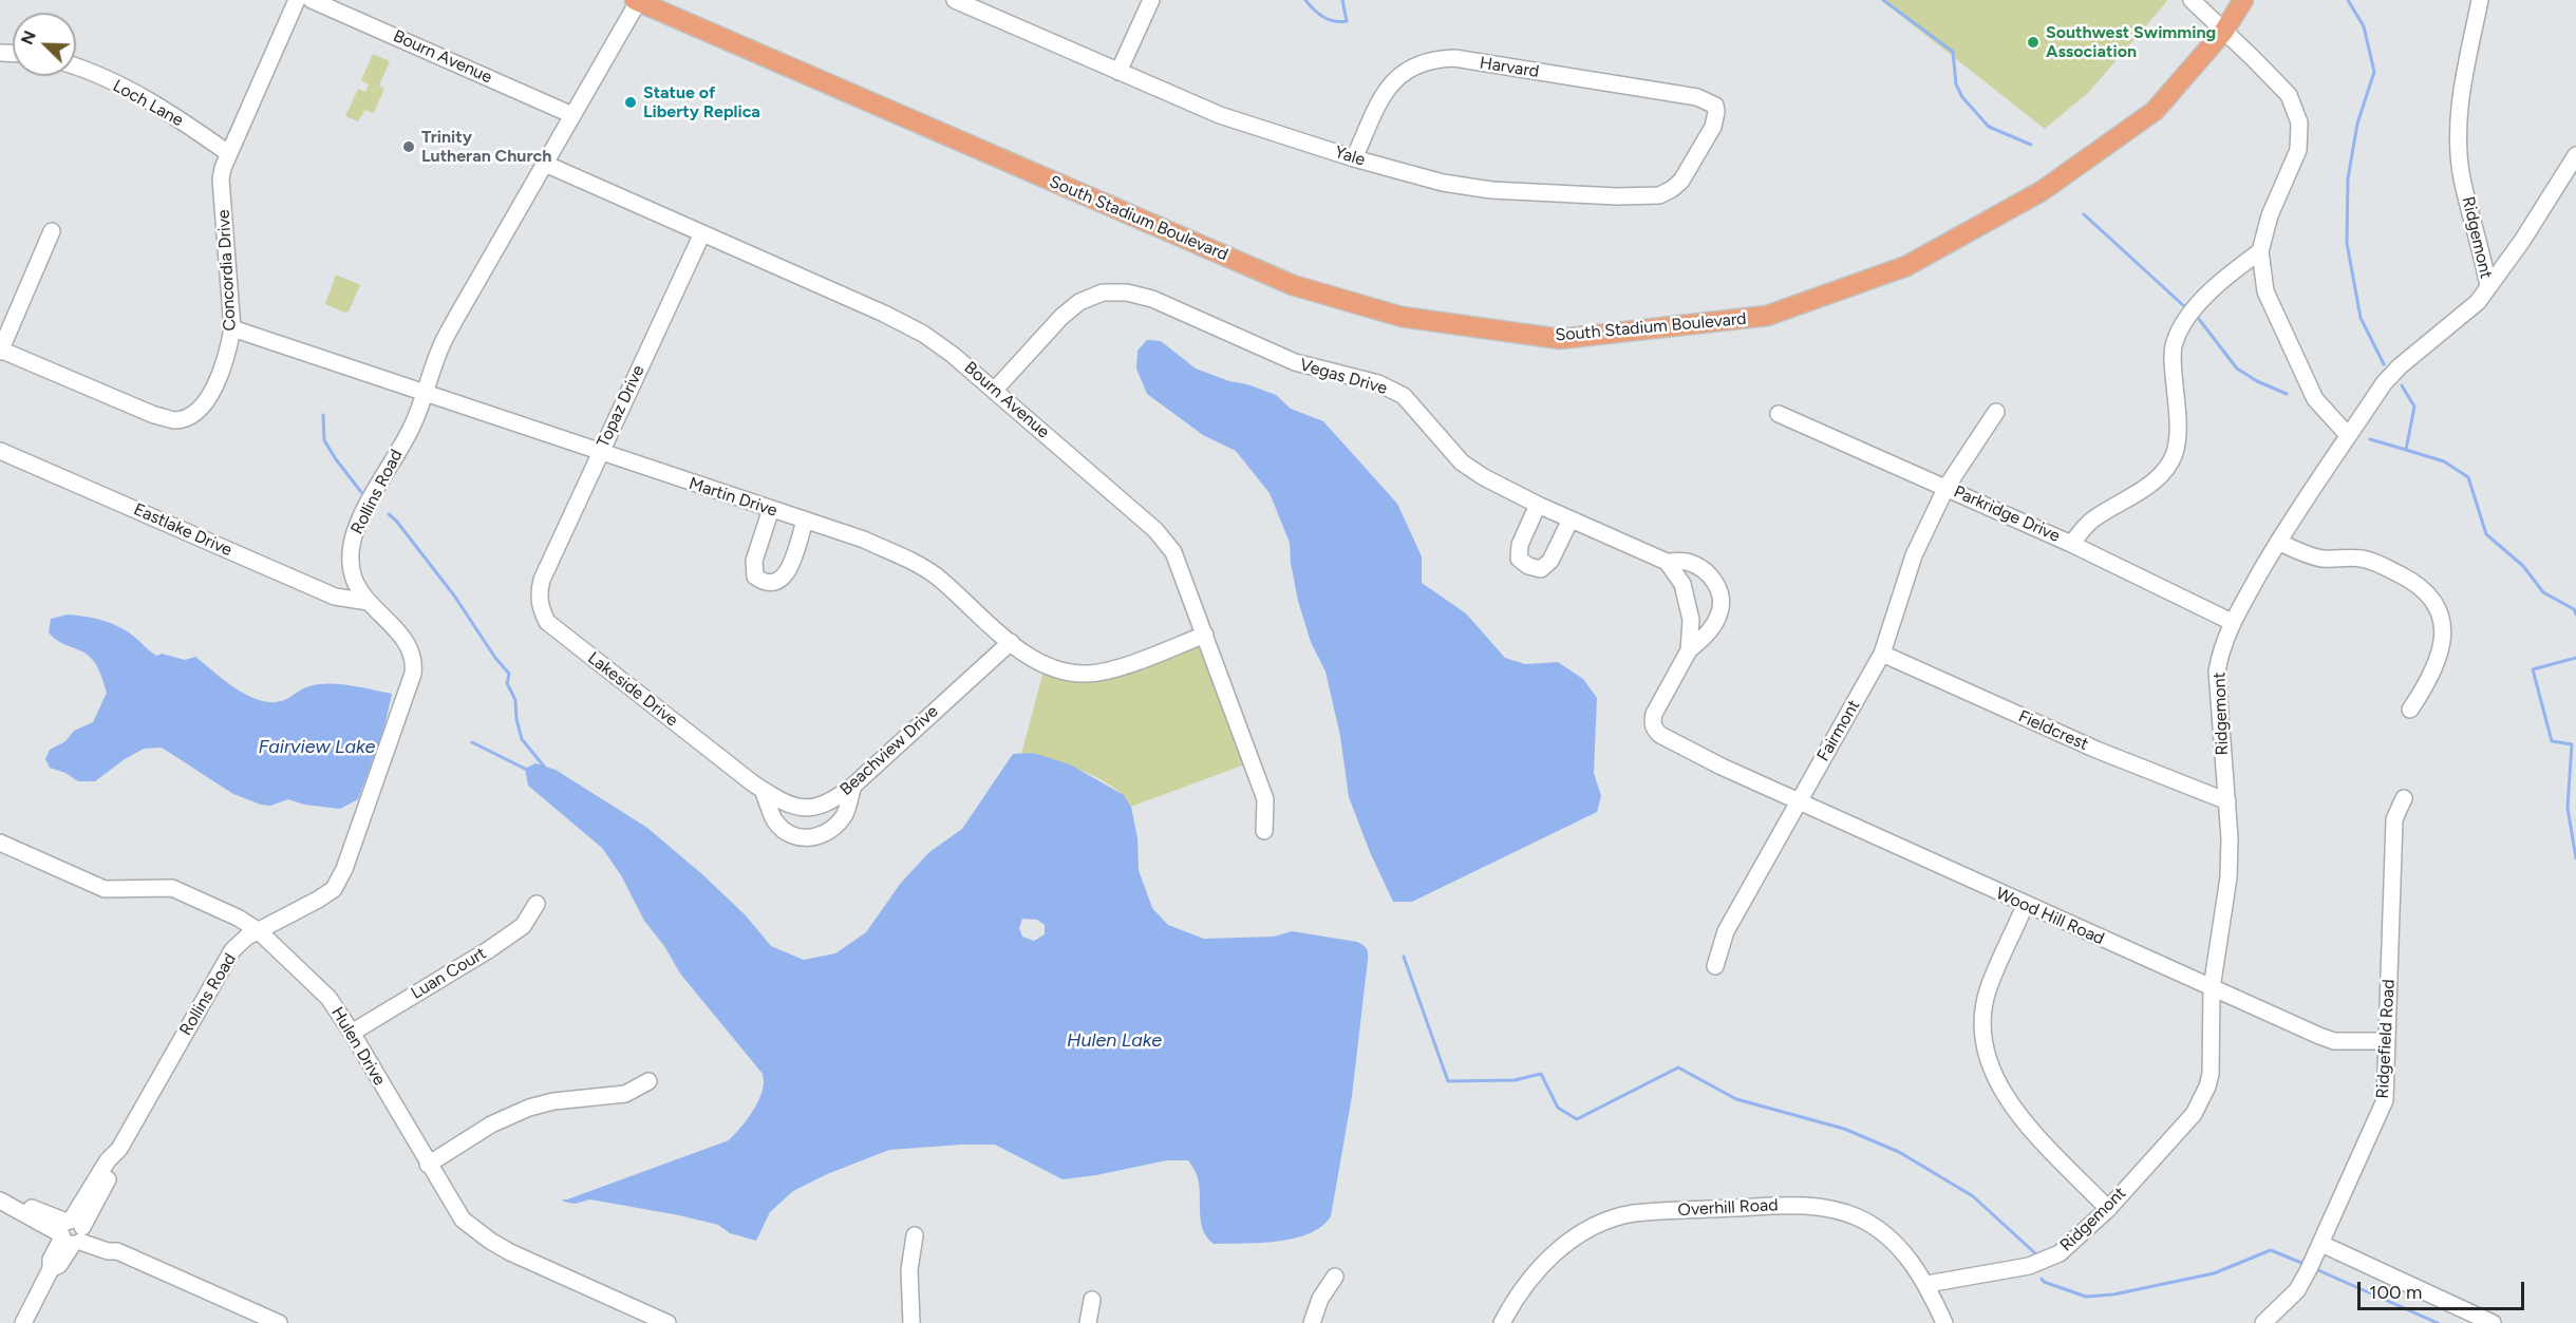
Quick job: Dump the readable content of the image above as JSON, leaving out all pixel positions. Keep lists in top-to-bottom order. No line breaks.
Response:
{"streets":{"main road":["South Stadium Boulevard"],"street":["Bourn Avenue","Harvard","Loch Lane","Yale","Ridgemont","Concordia Drive","Vegas Drive","Topaz Drive","Rollins Road","Martin Drive","Parkridge Drive","Eastlake Drive","Lakeside Drive","Fairmont","Fieldcrest","Beachview Drive","Wood Hill Road","Luan Court","Ridgefield Road","Hulen Drive","Overhill Road"]},"crossings":[["Bourn Avenue","Vegas Drive"],["Bourn Avenue","Topaz Drive"],["Bourn Avenue","Rollins Road"],["Bourn Avenue","Martin Drive"],["Harvard","Yale"],["Loch Lane","Concordia Drive"],["South Stadium Boulevard","Rollins Road"],["Ridgemont","Parkridge Drive"],["Ridgemont","Fieldcrest"],["Ridgemont","Wood Hill Road"],["Ridgemont","Overhill Road"],["Concordia Drive","Martin Drive"],["Vegas Drive","Wood Hill Road"],["Topaz Drive","Martin Drive"],["Topaz Drive","Lakeside Drive"],["Rollins Road","Martin Drive"],["Rollins Road","Eastlake Drive"],["Rollins Road","Hulen Drive"],["Martin Drive","Beachview Drive"],["Parkridge Drive","Fairmont"],["Lakeside Drive","Beachview Drive"],["Fairmont","Fieldcrest"],["Fairmont","Wood Hill Road"],["Wood Hill Road","Ridgefield Road"],["Luan Court","Hulen Drive"]],"water":["Fairview Lake","Hulen Lake"],"places":["Southwest Swimming Association","Statue of Liberty Replica","Trinity Lutheran Church"],"scale_bar":"100 m","north":"top left"}
